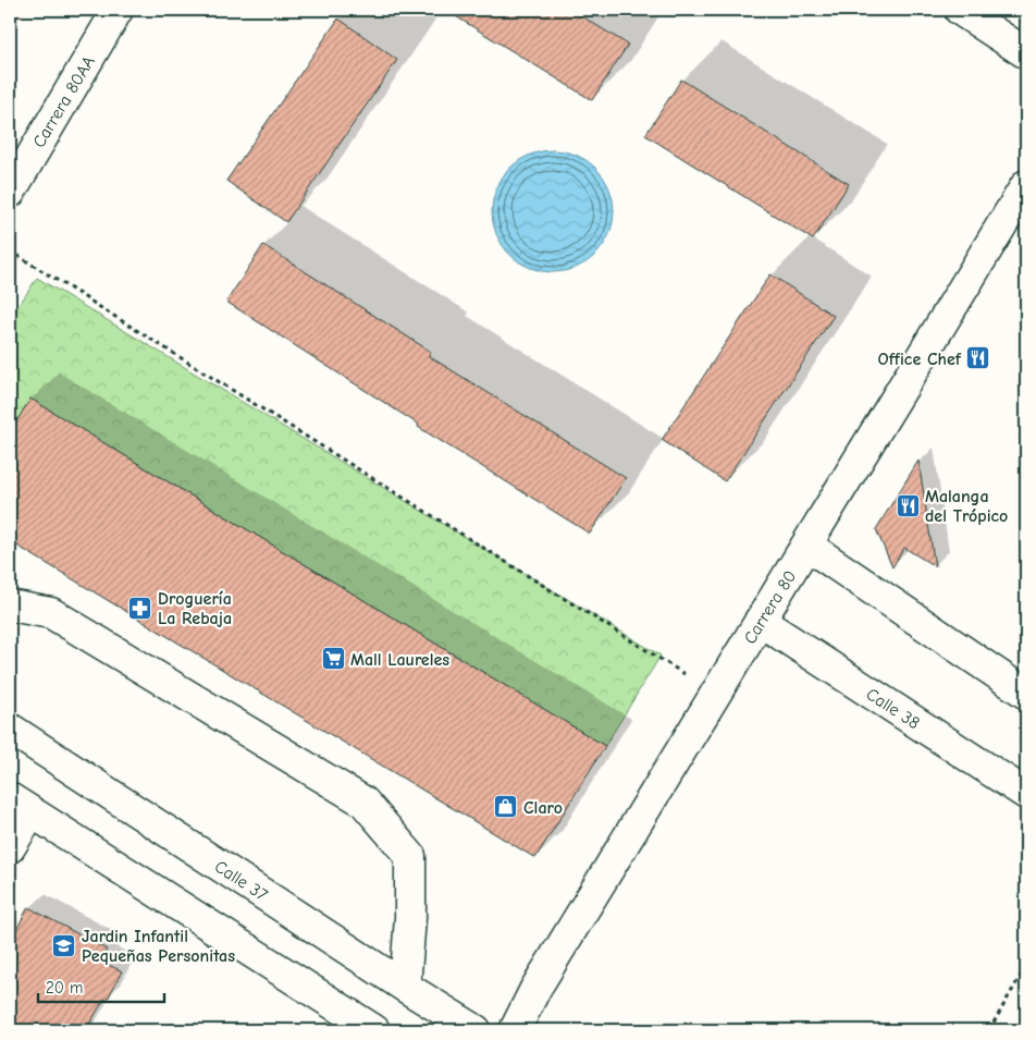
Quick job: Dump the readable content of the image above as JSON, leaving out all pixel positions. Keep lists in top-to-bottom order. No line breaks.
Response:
{"streets":{"street":["Carrera 80AA","Carrera 80","Calle 38","Calle 37"]},"crossings":[["Carrera 80","Calle 38"]],"places":{"restaurant":["Office Chef","Malanga del Trópico"],"pharmacy":["Droguería La Rebaja"],"supermarket":["Mall Laureles"],"shop":["Claro"],"school or university":["Jardin Infantil Pequeñas Personitas"]},"scale_bar":"20 m"}
